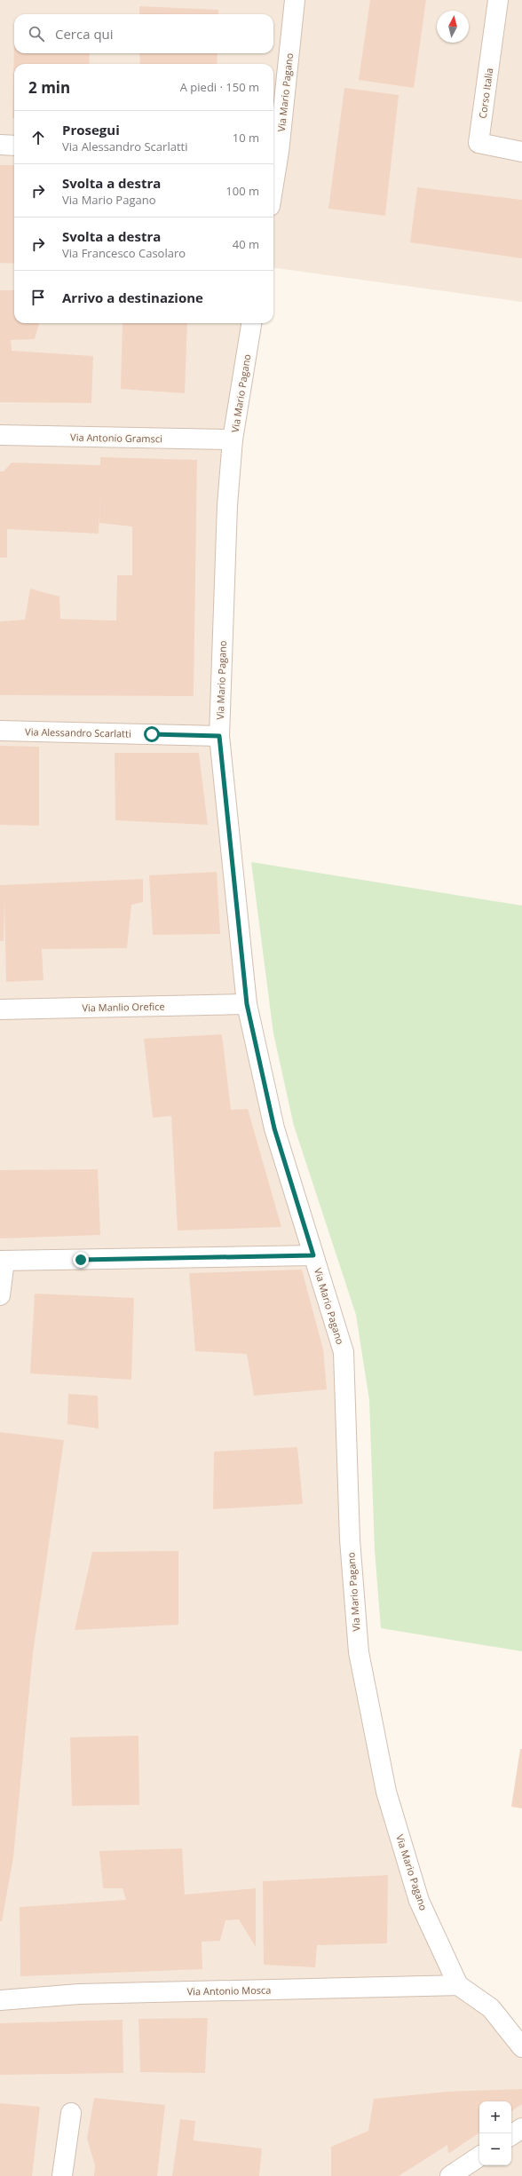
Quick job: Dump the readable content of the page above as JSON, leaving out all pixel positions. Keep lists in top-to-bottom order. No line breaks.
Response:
{"streets":{"street":["Via Mario Pagano","Corso Italia","Via Antonio Gramsci","Via Alessandro Scarlatti","Via Manlio Orefice","Via Antonio Mosca"]},"crossings":[["Via Mario Pagano","Via Antonio Gramsci"],["Via Mario Pagano","Via Alessandro Scarlatti"],["Via Mario Pagano","Via Manlio Orefice"],["Via Mario Pagano","Via Antonio Mosca"]],"north":"top","page":{"search":"Cerca qui","heading":["2 min","A piedi · 150 m"],"list":[["Prosegui","Via Alessandro Scarlatti","10 m"],["Svolta a destra","Via Mario Pagano","100 m"],["Svolta a destra","Via Francesco Casolaro","40 m"],"Arrivo a destinazione"],"map_buttons":["+","−"]}}
